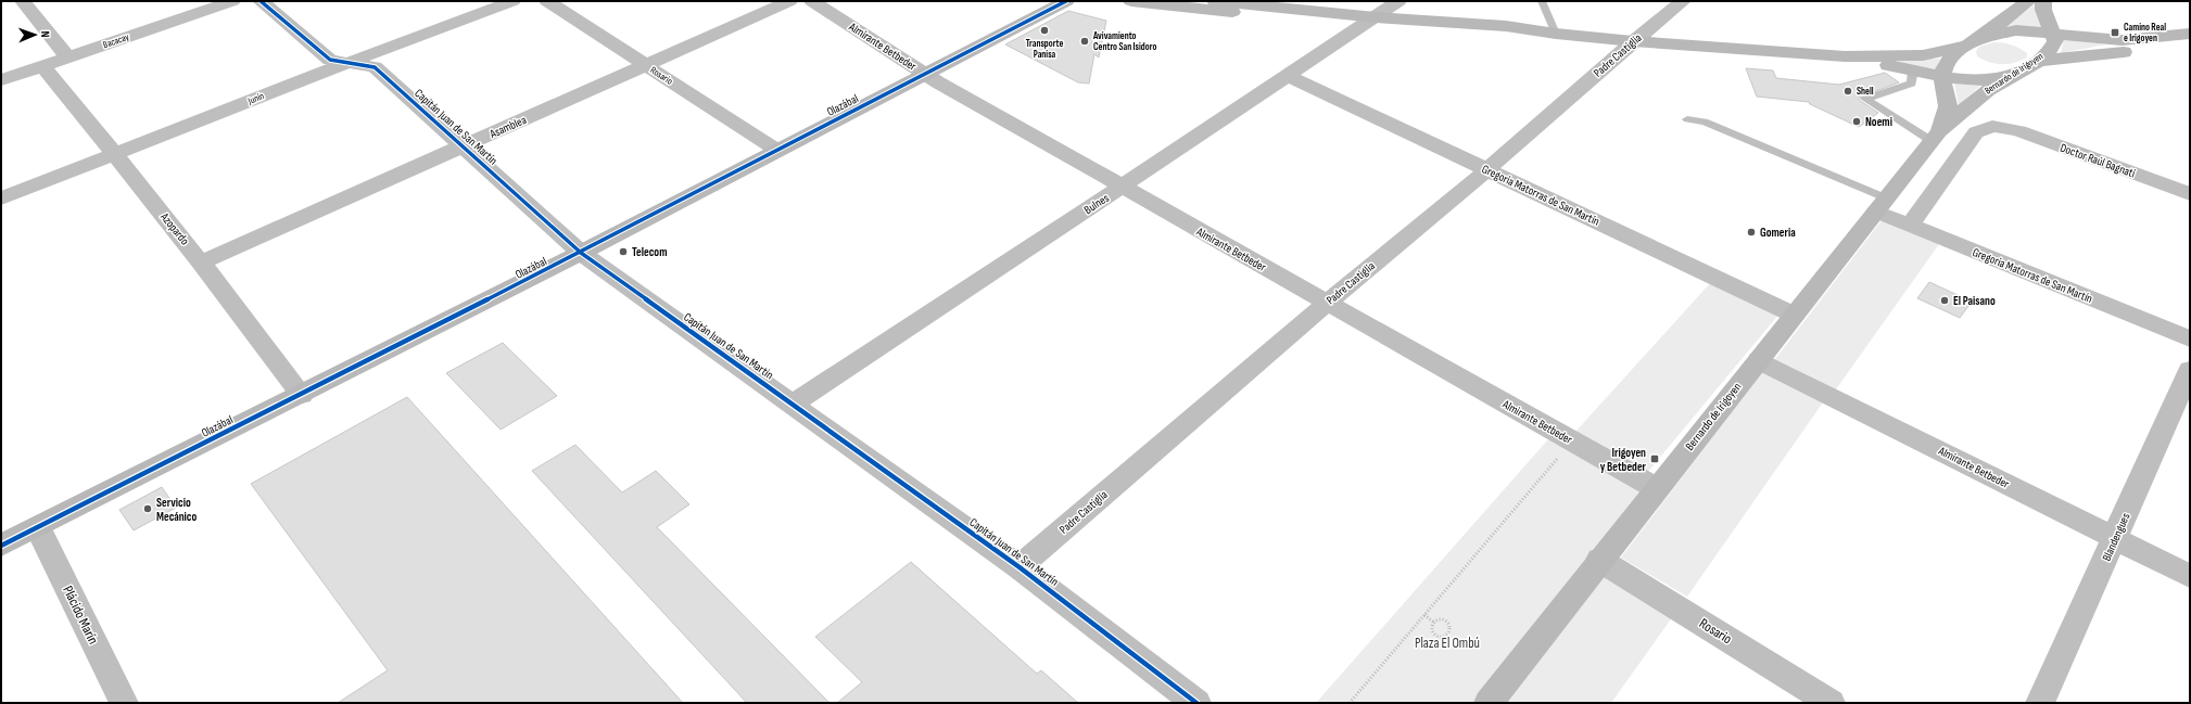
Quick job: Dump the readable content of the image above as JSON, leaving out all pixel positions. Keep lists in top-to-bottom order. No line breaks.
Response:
{"streets":{"street":["Bacacay","Almirante Betbeder","Padre Castiglia","Bernardo de Irigoyen","Rosario","Junín","Olazábal","Capitán Juan de San Martín","Asamblea","Doctor Raúl Bagnati","Gregoria Matorras de San Martín","Bulnes","Azopardo","Blandengues","Plácido Marín"]},"crossings":[["Bacacay","Azopardo"],["Almirante Betbeder","Padre Castiglia"],["Almirante Betbeder","Bernardo de Irigoyen"],["Almirante Betbeder","Olazábal"],["Almirante Betbeder","Bulnes"],["Almirante Betbeder","Blandengues"],["Padre Castiglia","Capitán Juan de San Martín"],["Padre Castiglia","Gregoria Matorras de San Martín"],["Bernardo de Irigoyen","Rosario"],["Bernardo de Irigoyen","Gregoria Matorras de San Martín"],["Rosario","Olazábal"],["Rosario","Asamblea"],["Junín","Capitán Juan de San Martín"],["Junín","Azopardo"],["Olazábal","Capitán Juan de San Martín"],["Olazábal","Azopardo"],["Olazábal","Plácido Marín"],["Capitán Juan de San Martín","Asamblea"],["Capitán Juan de San Martín","Bulnes"],["Asamblea","Azopardo"],["Doctor Raúl Bagnati","Gregoria Matorras de San Martín"],["Gregoria Matorras de San Martín","Bulnes"]],"parks":["Plaza El Ombú"],"places":{"other":["Transporte Panisa","Avivamiento Centro San Isidoro","Shell","Noemi","Gomeria","Telecom","El Paisano","Servicio Mecánico"],"transit":["Camino Real e Irigoyen","Irigoyen y Betbeder"]},"north":"right"}
